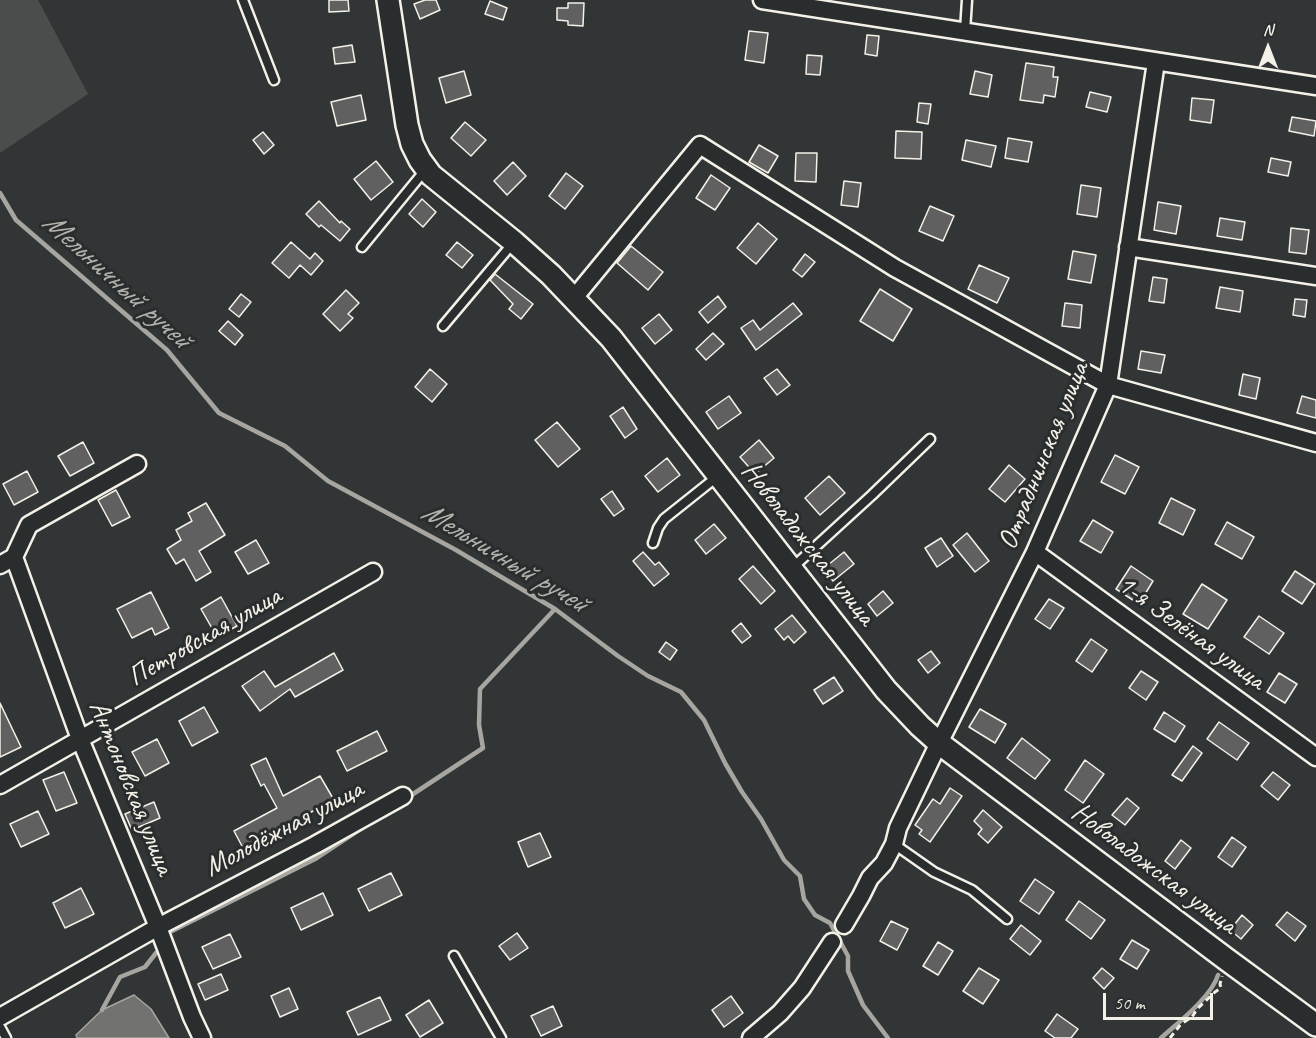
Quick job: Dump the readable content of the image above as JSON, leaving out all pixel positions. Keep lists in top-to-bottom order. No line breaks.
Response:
{"streets":{"street":["Отраднинская улица","Новоладожская улица","1-я Зелёная улица","Петровская улица","Антоновская улица","Молодёжная улица"]},"crossings":[["Отраднинская улица","Новоладожская улица"],["Отраднинская улица","1-я Зелёная улица"],["Петровская улица","Антоновская улица"],["Антоновская улица","Молодёжная улица"]],"water":["Мельничный ручей"],"scale_bar":"50 m","north":"top"}
